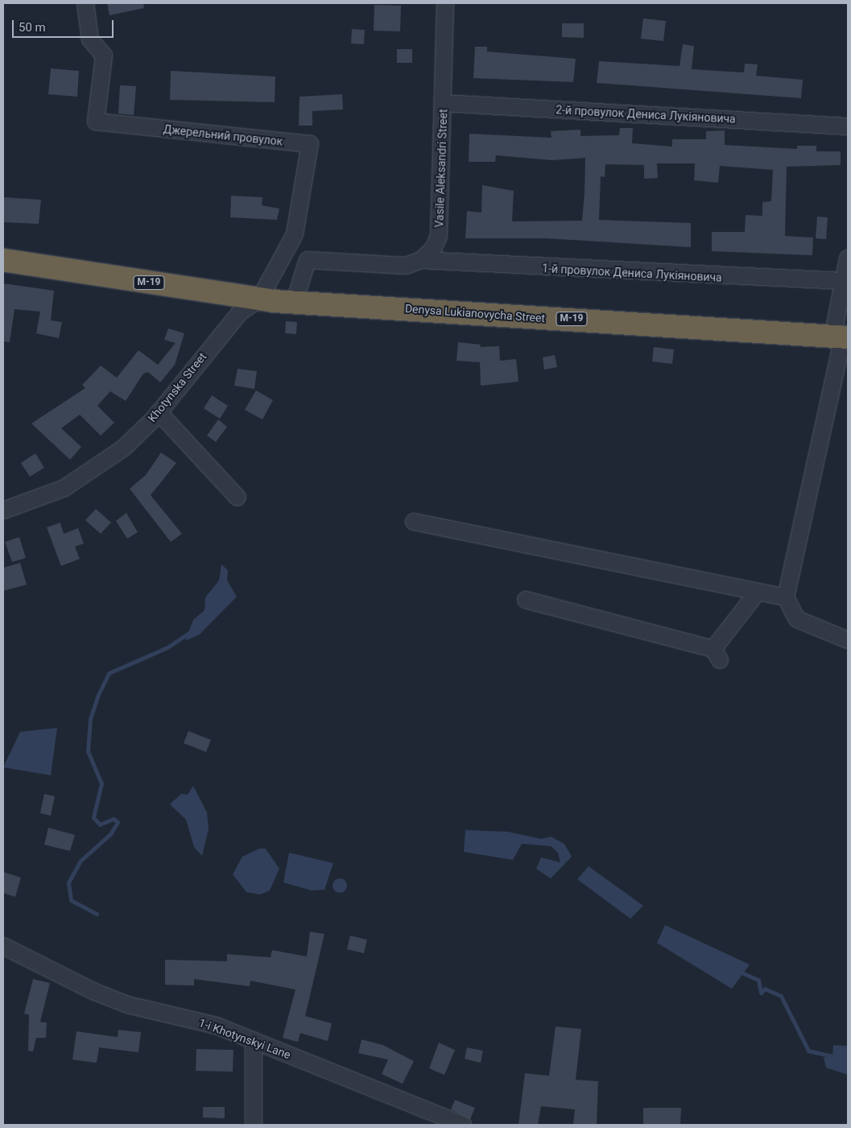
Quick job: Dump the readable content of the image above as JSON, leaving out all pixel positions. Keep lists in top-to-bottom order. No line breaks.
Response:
{"streets":{"highway":["М-19","Denysa Lukianovycha Street"],"street":["2-й провулок Дениса Лукіяновича","Джерельний провулок","Vasile Aleksandri Street","1-й провулок Дениса Лукіяновича","Khotynska Street","1-i Khotynskyi Lane"]},"crossings":[["2-й провулок Дениса Лукіяновича","Vasile Aleksandri Street"],["Джерельний провулок","М-19"],["Джерельний провулок","Khotynska Street"],["Vasile Aleksandri Street","1-й провулок Дениса Лукіяновича"],["М-19","Denysa Lukianovycha Street"],["М-19","Khotynska Street"]],"scale_bar":"50 m"}
